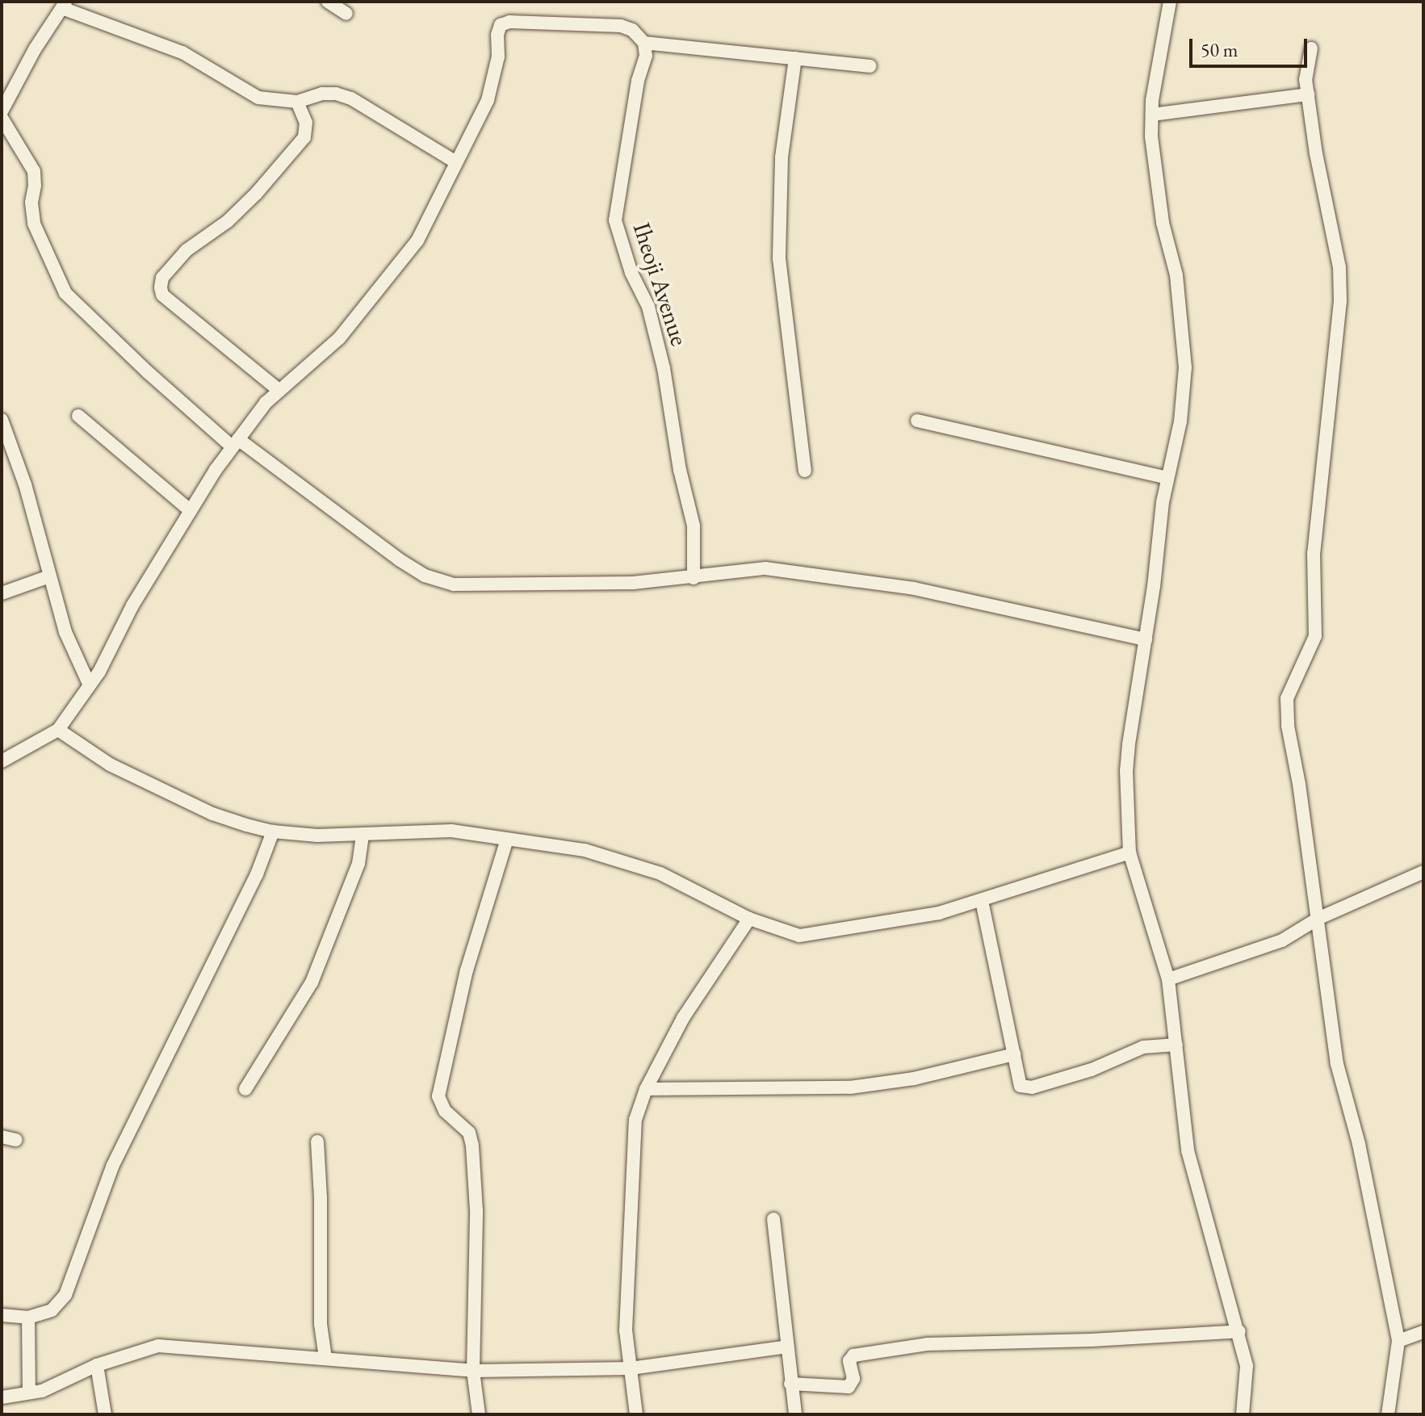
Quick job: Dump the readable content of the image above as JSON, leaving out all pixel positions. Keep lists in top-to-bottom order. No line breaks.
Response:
{"streets":{"street":["Iheoji Avenue"]},"scale_bar":"50 m"}
